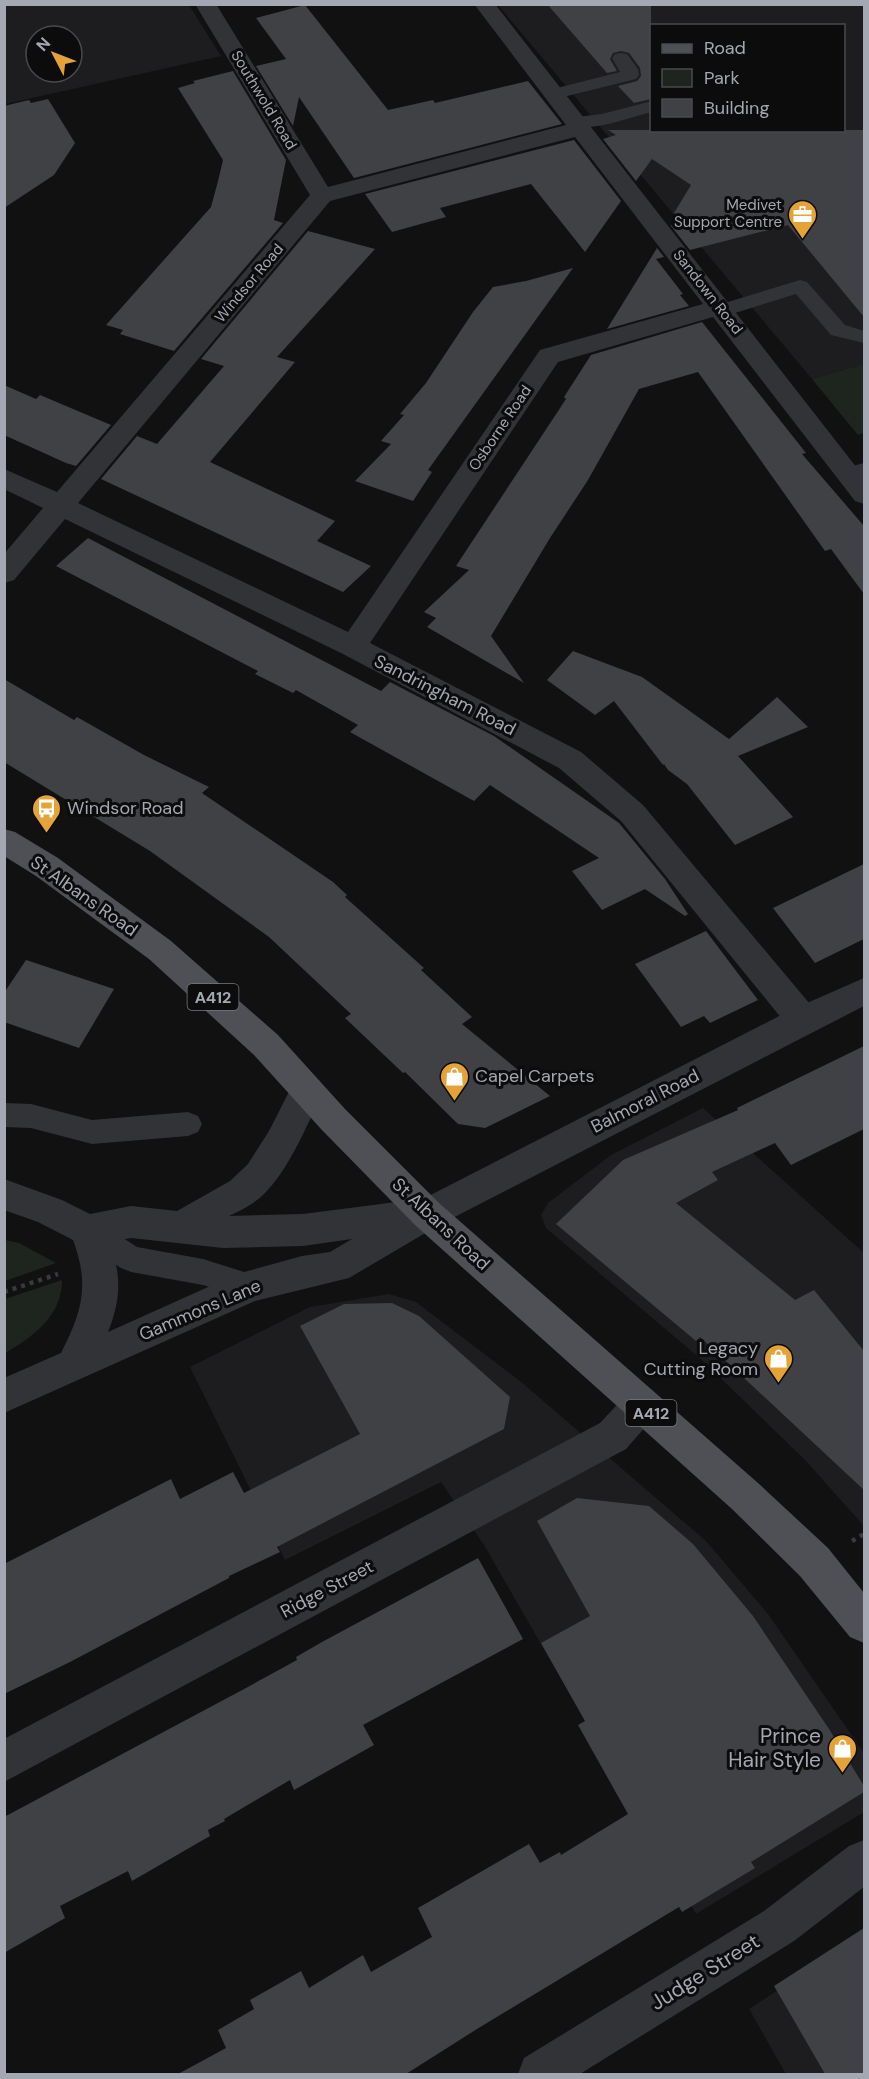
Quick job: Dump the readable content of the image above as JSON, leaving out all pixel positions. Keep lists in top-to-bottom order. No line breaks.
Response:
{"streets":{"main road":["St Albans Road","A412"],"street":["Southwold Road","Windsor Road","Sandown Road","Osborne Road","Sandringham Road","Balmoral Road","Gammons Lane","Ridge Street","Judge Street"]},"crossings":[["Southwold Road","Windsor Road"],["Windsor Road","Sandringham Road"],["Sandown Road","Osborne Road"],["Osborne Road","Sandringham Road"],["Sandringham Road","Balmoral Road"],["St Albans Road","Balmoral Road"],["St Albans Road","Gammons Lane"],["St Albans Road","Ridge Street"],["Balmoral Road","Gammons Lane"]],"places":{"office":["Medivet Support Centre"],"bus stop":["Windsor Road"],"shop":["Capel Carpets","Legacy Cutting Room","Prince Hair Style"]},"legend":["Road","Park","Building"],"north":"top left"}
